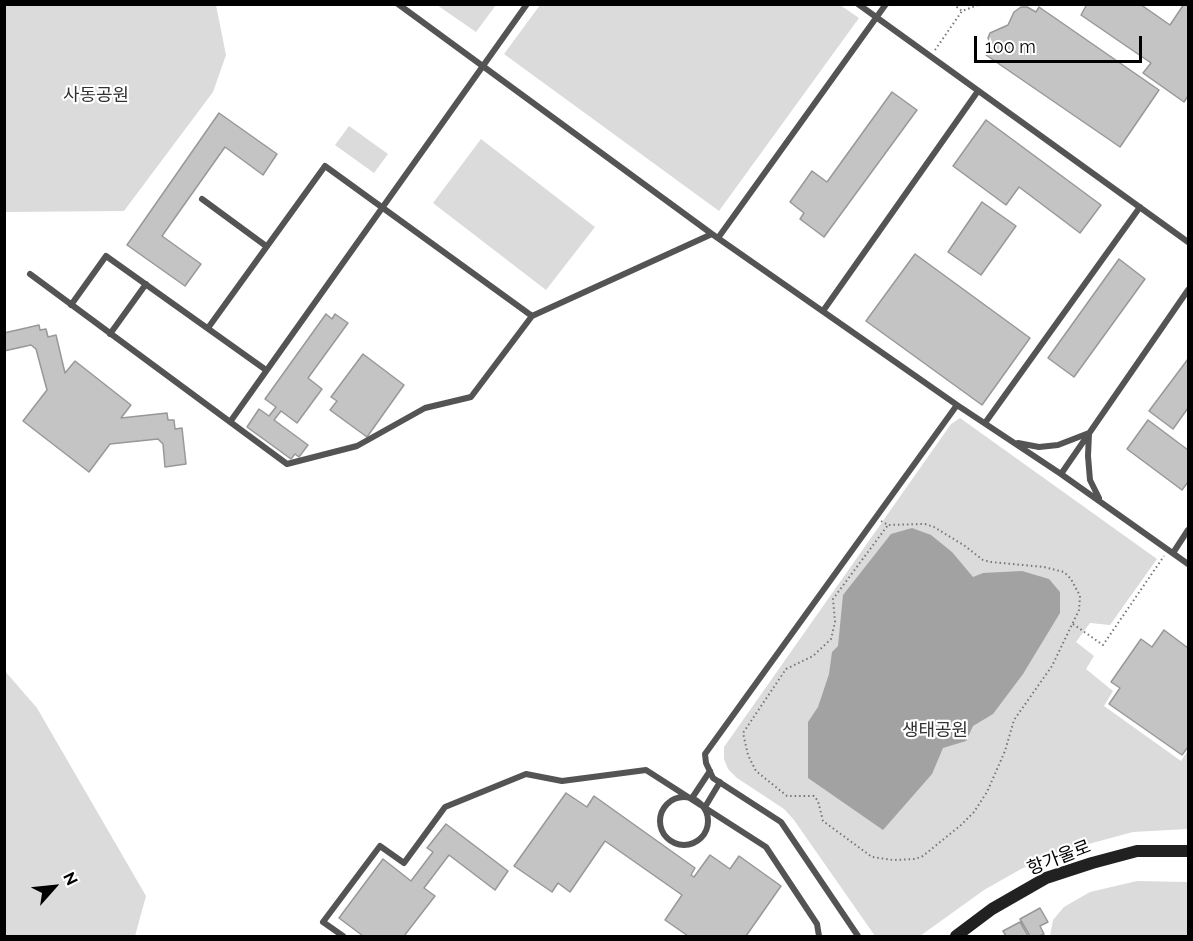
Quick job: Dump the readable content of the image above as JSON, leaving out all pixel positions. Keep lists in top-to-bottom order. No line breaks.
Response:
{"streets":{"main road":["항가울로"]},"parks":["사동공원","생태공원"],"scale_bar":"100 m","north":"top right"}
